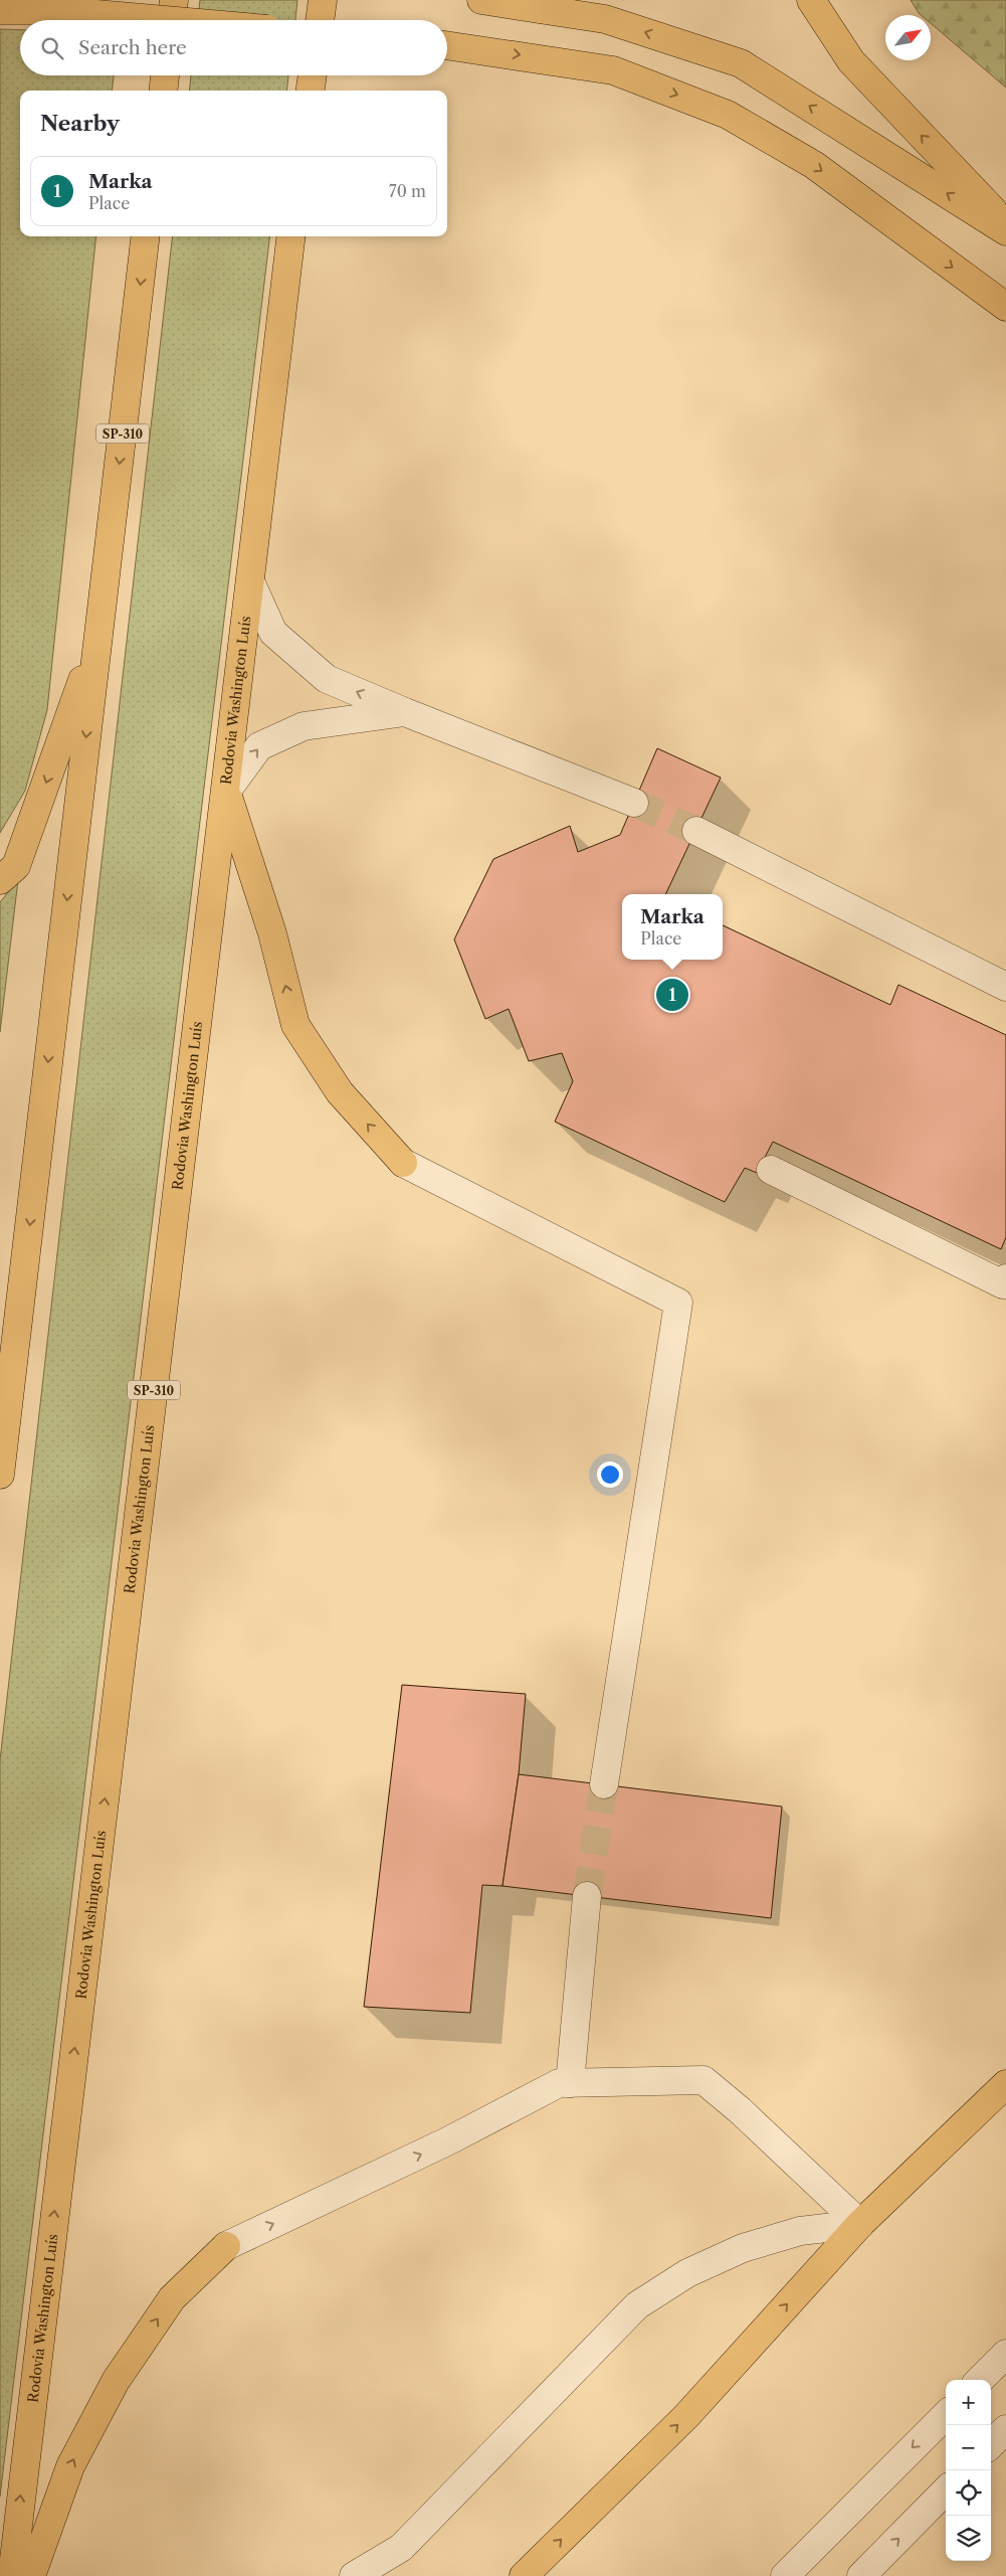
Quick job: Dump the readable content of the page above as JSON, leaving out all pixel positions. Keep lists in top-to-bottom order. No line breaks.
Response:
{"streets":{"main road":["SP-310","Rodovia Washington Luís"]},"north":"top right","page":{"search":"Search here","heading":"Nearby","list":[{"mark":"1","name":"Marka","note":"Place","value":"70 m"}],"popup":["Marka","Place"],"pins":"1","map_buttons":["+","−"]}}
